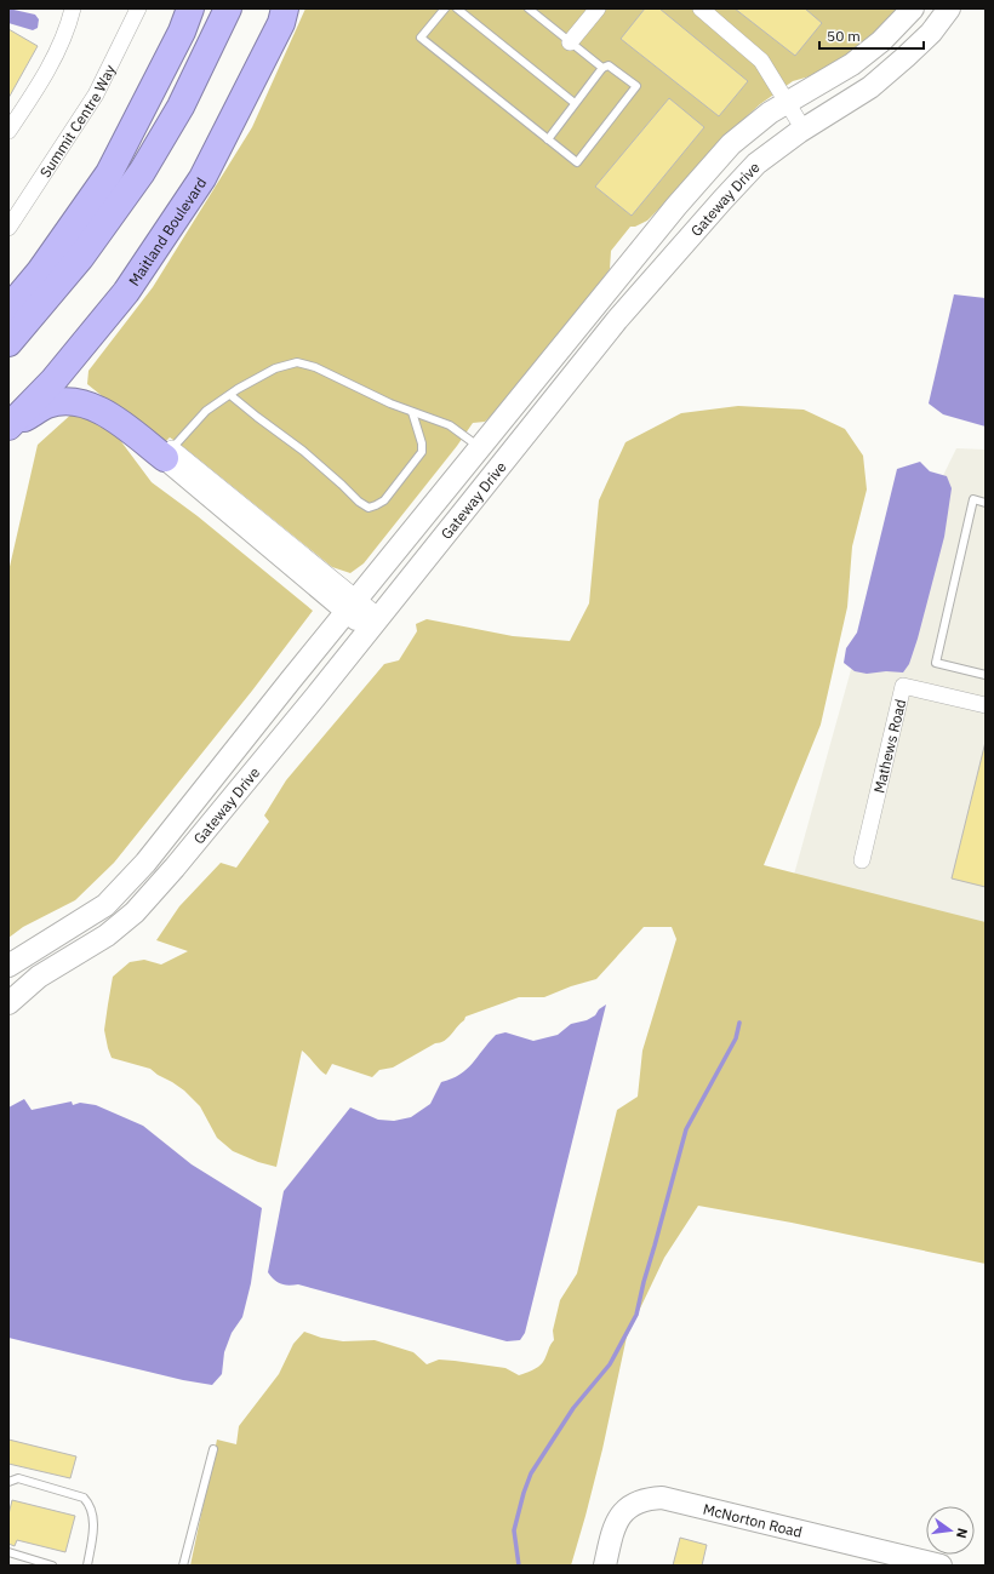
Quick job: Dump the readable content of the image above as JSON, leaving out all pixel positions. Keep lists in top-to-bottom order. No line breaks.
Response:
{"streets":{"highway":["Maitland Boulevard"],"street":["Summit Centre Way","Gateway Drive","Mathews Road","McNorton Road"]},"scale_bar":"50 m","north":"right"}
